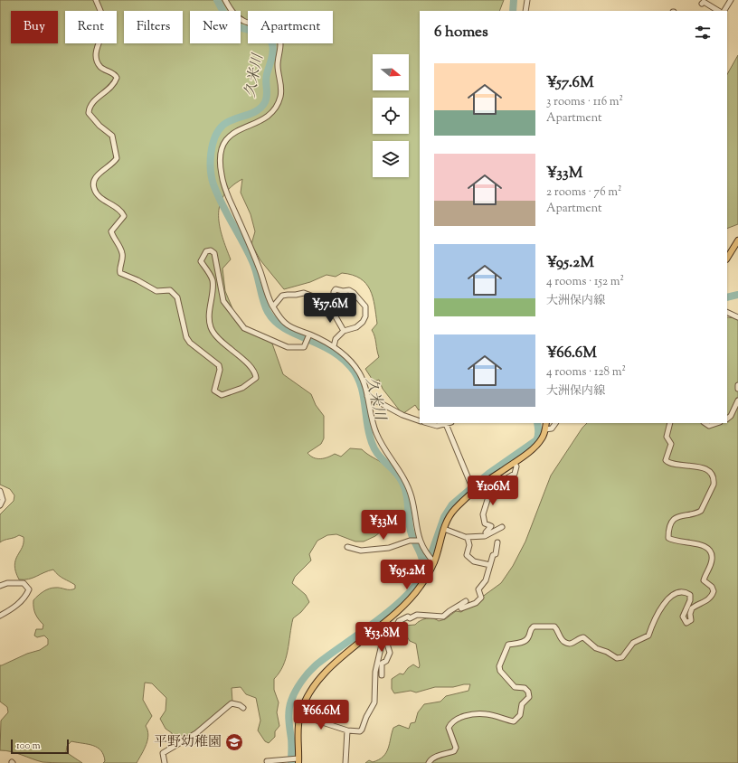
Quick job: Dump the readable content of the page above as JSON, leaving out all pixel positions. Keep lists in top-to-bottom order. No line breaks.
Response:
{"water":["久米川"],"places":{"school or university":["平野幼稚園"]},"scale_bar":"100 m","north":"right","page":{"chip":["Buy","Rent","Filters","New","Apartment"],"heading":"6 homes","list":[{"name":"¥57.6M","note":"3 rooms · 116 m² · Apartment"},{"name":"¥33M","note":"2 rooms · 76 m² · Apartment"},{"name":"¥95.2M","note":"4 rooms · 152 m² · 大洲保内線"},{"name":"¥66.6M","note":"4 rooms · 128 m² · 大洲保内線"}],"price":["¥57.6M","¥106M","¥33M","¥95.2M","¥53.8M","¥66.6M"],"scale":"100 m"}}
